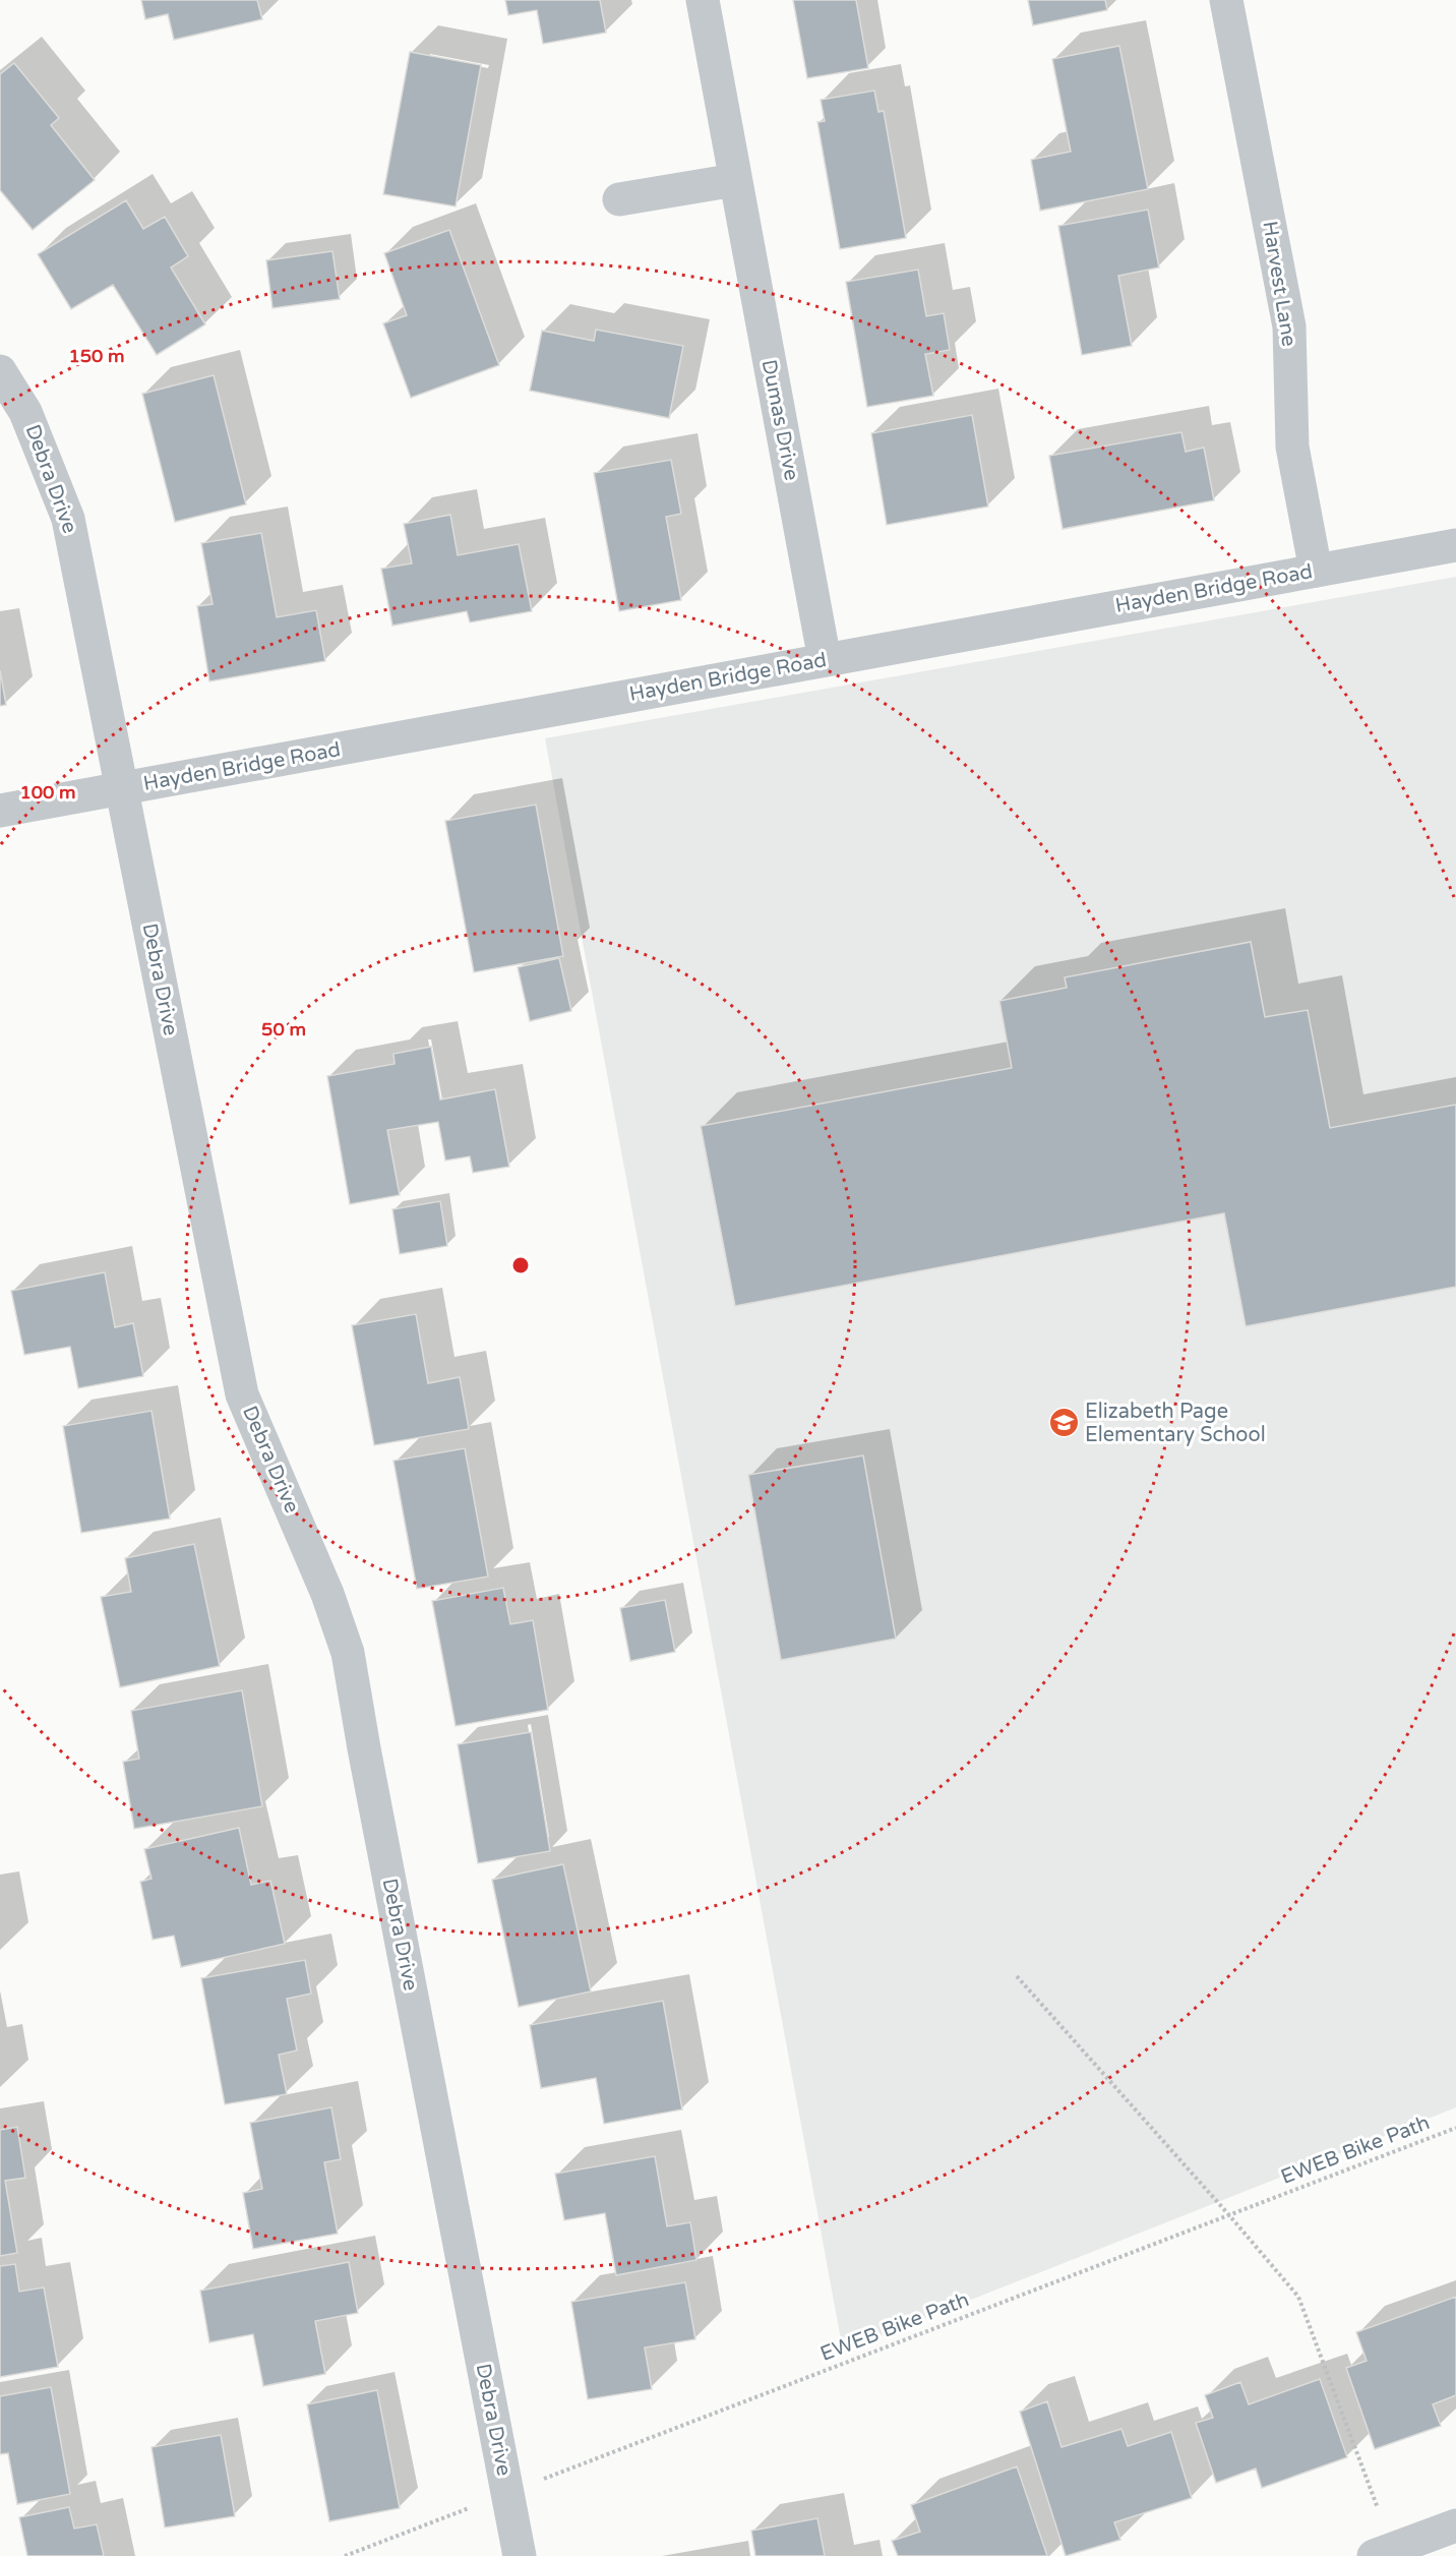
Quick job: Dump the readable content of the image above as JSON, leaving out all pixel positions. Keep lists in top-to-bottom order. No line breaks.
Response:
{"streets":{"street":["Harvest Lane","Dumas Drive","Debra Drive","Hayden Bridge Road"],"path":["EWEB Bike Path"]},"crossings":[["Harvest Lane","Hayden Bridge Road"],["Dumas Drive","Hayden Bridge Road"],["Debra Drive","Hayden Bridge Road"],["Debra Drive","EWEB Bike Path"]],"places":{"school or university":["Elizabeth Page Elementary School"]},"rings":["150 m","100 m","50 m"]}
